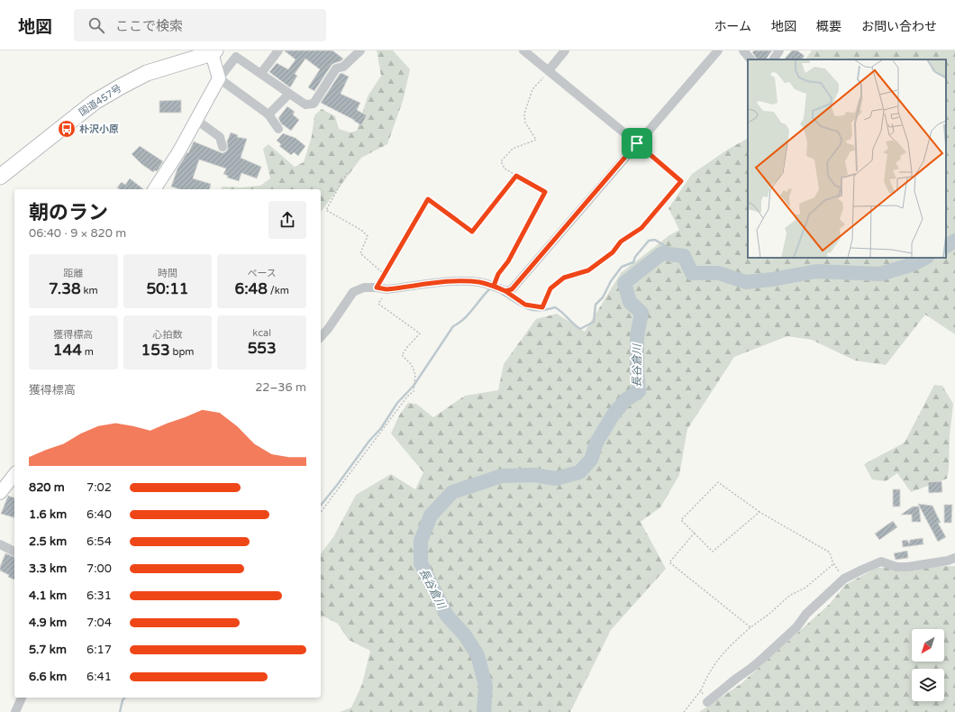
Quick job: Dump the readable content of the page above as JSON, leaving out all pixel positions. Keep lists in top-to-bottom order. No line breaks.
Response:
{"streets":{"highway":["国道457号"]},"water":["長谷倉川"],"places":{"bus stop":["朴沢小原"]},"north":"bottom left","page":{"header":"地図","search":"ここで検索","nav":["ホーム","地図","概要","お問い合わせ"],"heading":["朝のラン","06:40 · 9 × 820 m"],"stats":[["距離","7.38 km"],["時間","50:11"],["ペース","6:48 /km"],["獲得標高","144 m"],["心拍数","153 bpm"],["kcal","553"]],"chart":["獲得標高","22–36 m"],"list":[{"name":"820 m","note":"7:02"},{"name":"1.6 km","note":"6:40"},{"name":"2.5 km","note":"6:54"},{"name":"3.3 km","note":"7:00"},{"name":"4.1 km","note":"6:31"},{"name":"4.9 km","note":"7:04"},{"name":"5.7 km","note":"6:17"},{"name":"6.6 km","note":"6:41"}]}}
